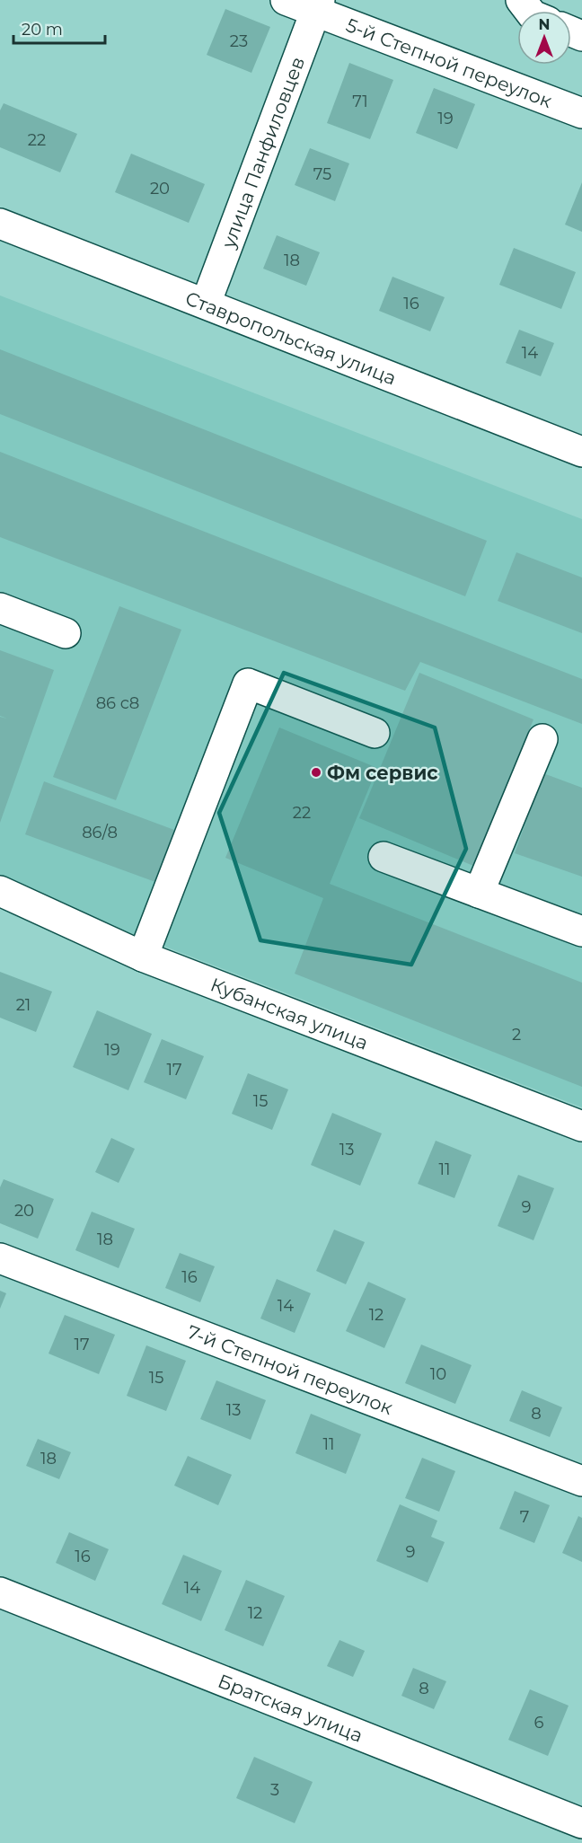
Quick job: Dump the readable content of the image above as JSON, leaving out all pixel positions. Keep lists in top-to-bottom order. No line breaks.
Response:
{"streets":{"street":["5-й Степной переулок","улица Панфиловцев","Ставропольская улица","Кубанская улица","7-й Степной переулок","Братская улица"]},"crossings":[["5-й Степной переулок","улица Панфиловцев"],["улица Панфиловцев","Ставропольская улица"]],"places":["Фм сервис"],"house_numbers":["23","71","19","22","75","20","18","16","14","86 с8","22","86/8","21","2","19","17","15","13","11","9","20","18","16","14","12","17","10","15","13","8","11","18","7","9","16","14","12","8","6","3"],"scale_bar":"20 m","north":"top"}
